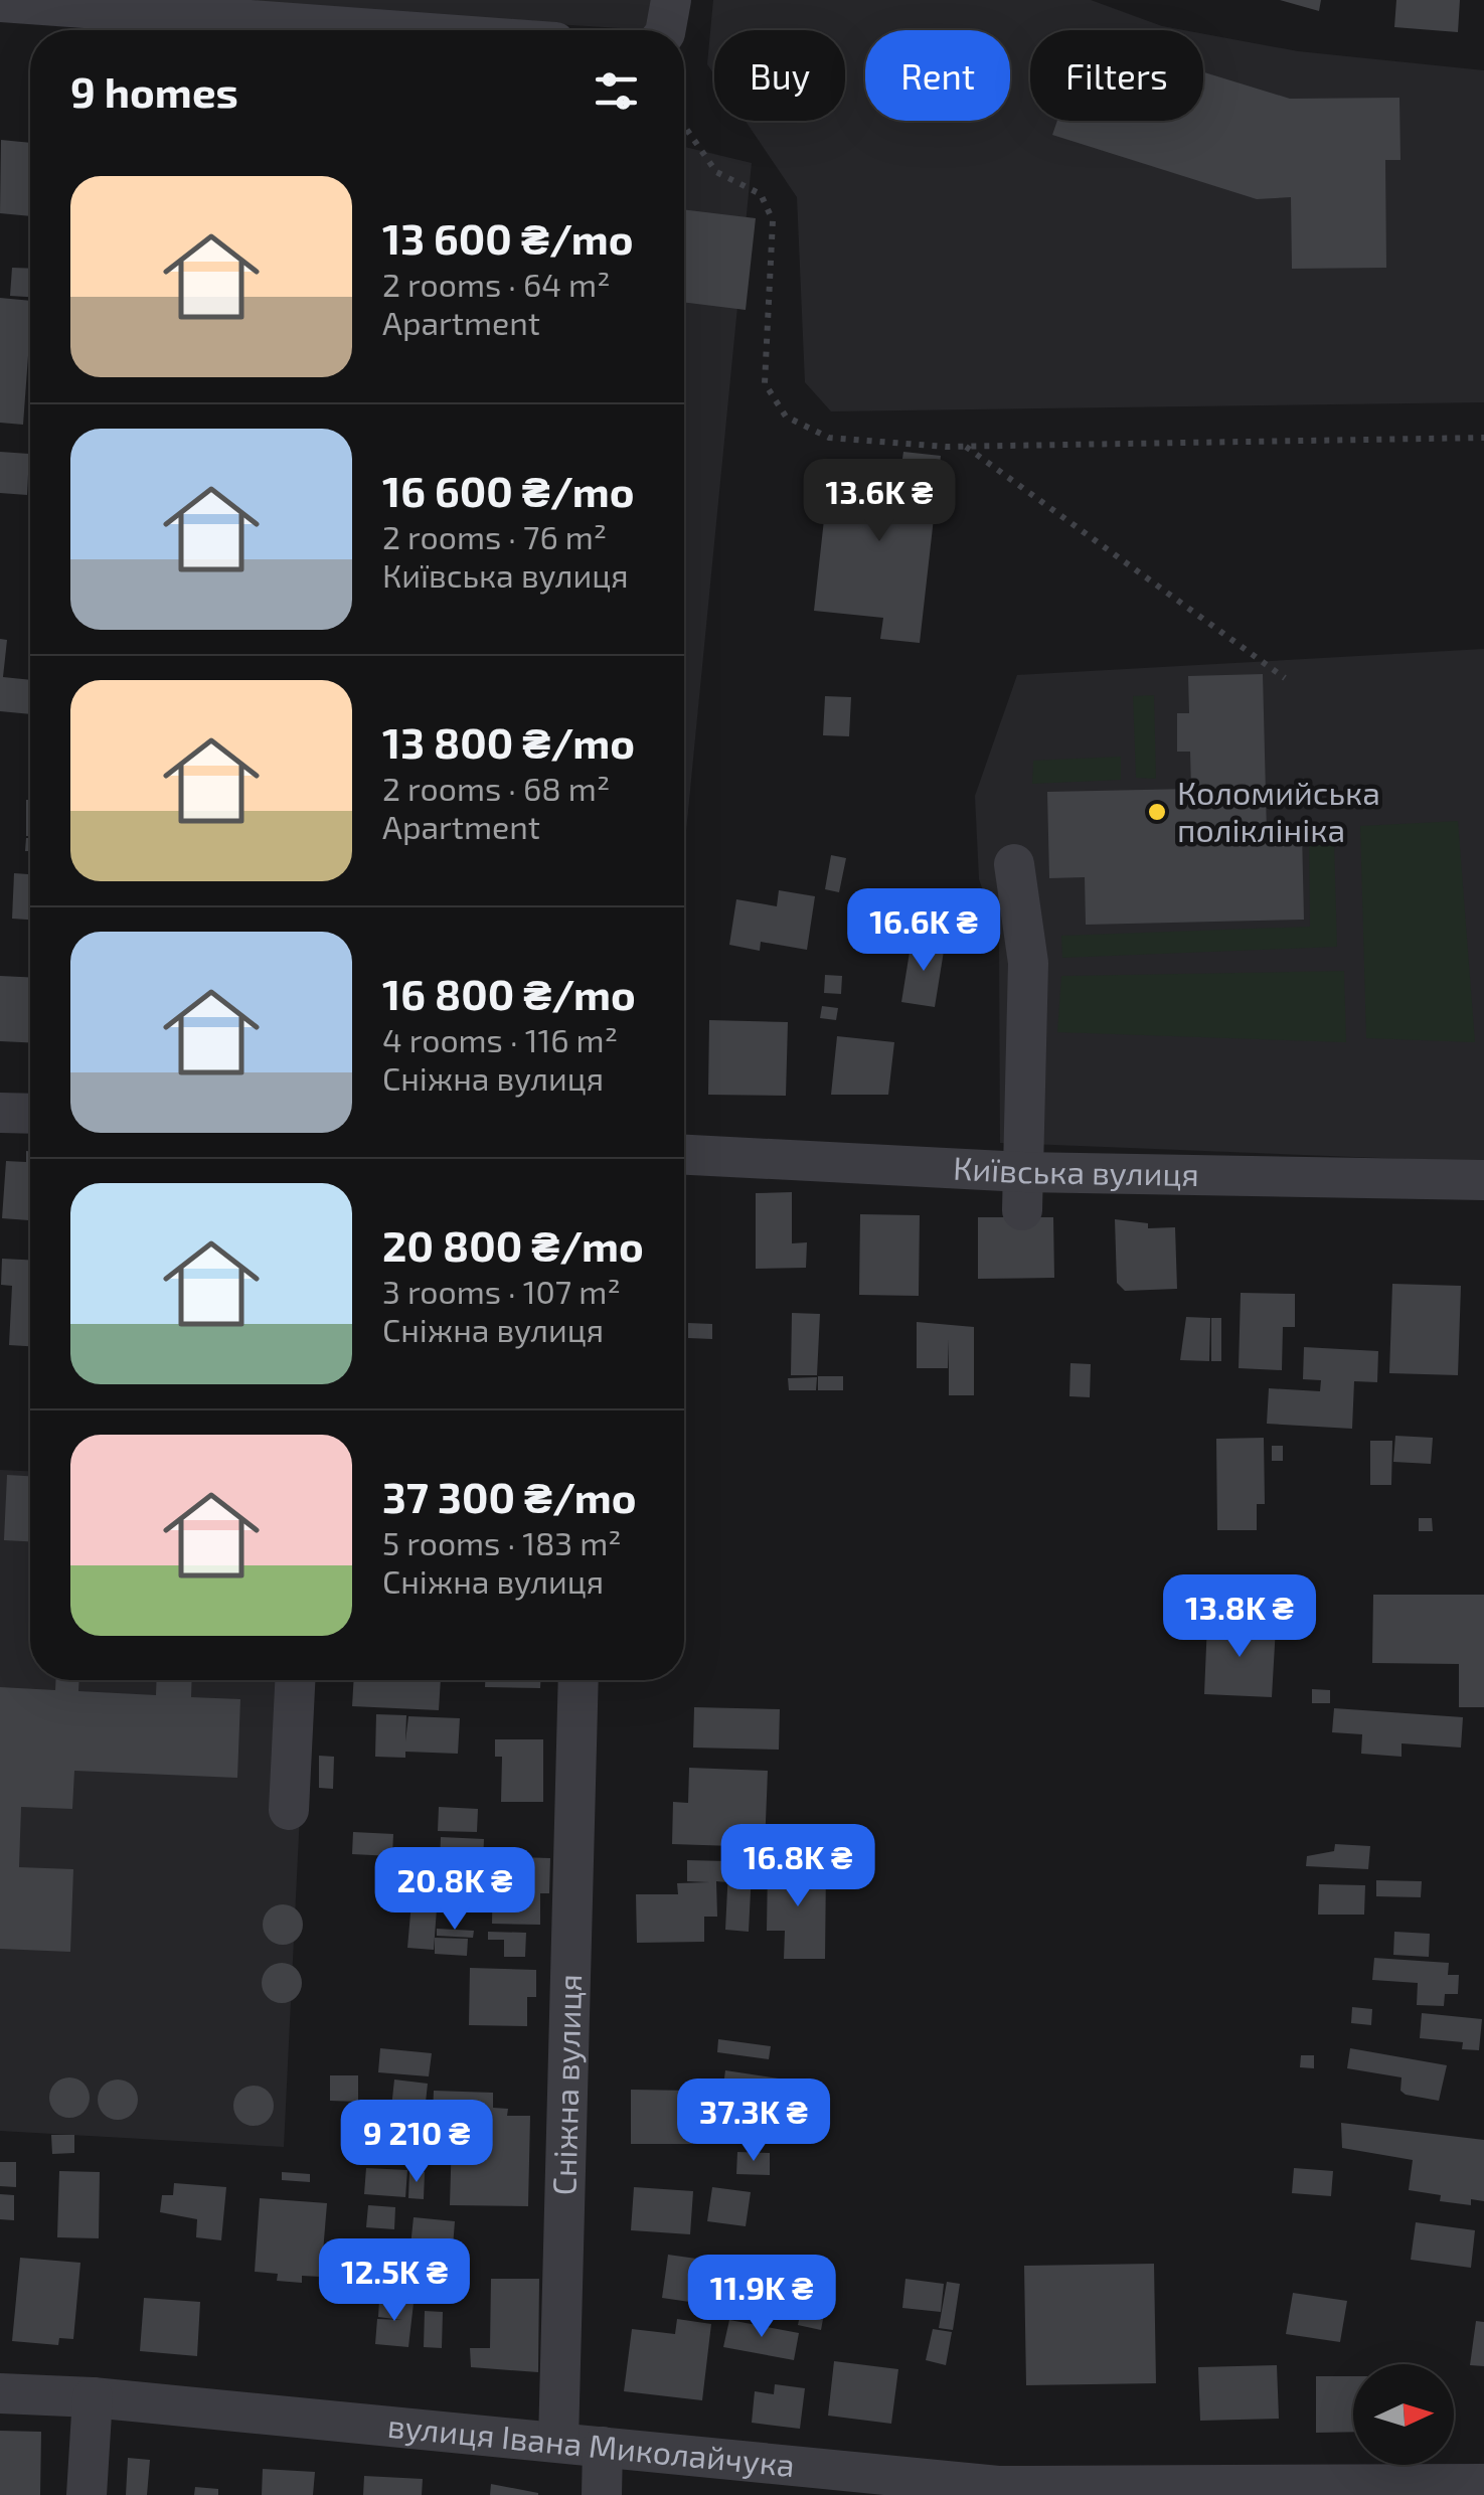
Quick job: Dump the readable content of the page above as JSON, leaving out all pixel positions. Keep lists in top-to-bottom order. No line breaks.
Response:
{"streets":{"street":["Київська вулиця","Сніжна вулиця","вулиця Івана Миколайчука"]},"crossings":[["Сніжна вулиця","вулиця Івана Миколайчука"]],"places":["Коломийська поліклініка"],"north":"right","page":{"chip":["Buy","Rent","Filters"],"heading":"9 homes","list":[{"name":"13 600 ₴/mo","note":"2 rooms · 64 m² · Apartment"},{"name":"16 600 ₴/mo","note":"2 rooms · 76 m² · Київська вулиця"},{"name":"13 800 ₴/mo","note":"2 rooms · 68 m² · Apartment"},{"name":"16 800 ₴/mo","note":"4 rooms · 116 m² · Сніжна вулиця"},{"name":"20 800 ₴/mo","note":"3 rooms · 107 m² · Сніжна вулиця"},{"name":"37 300 ₴/mo","note":"5 rooms · 183 m² · Сніжна вулиця"}],"price":["13.6K ₴","16.6K ₴","13.8K ₴","16.8K ₴","20.8K ₴","37.3K ₴","9 210 ₴","12.5K ₴","11.9K ₴"]}}
